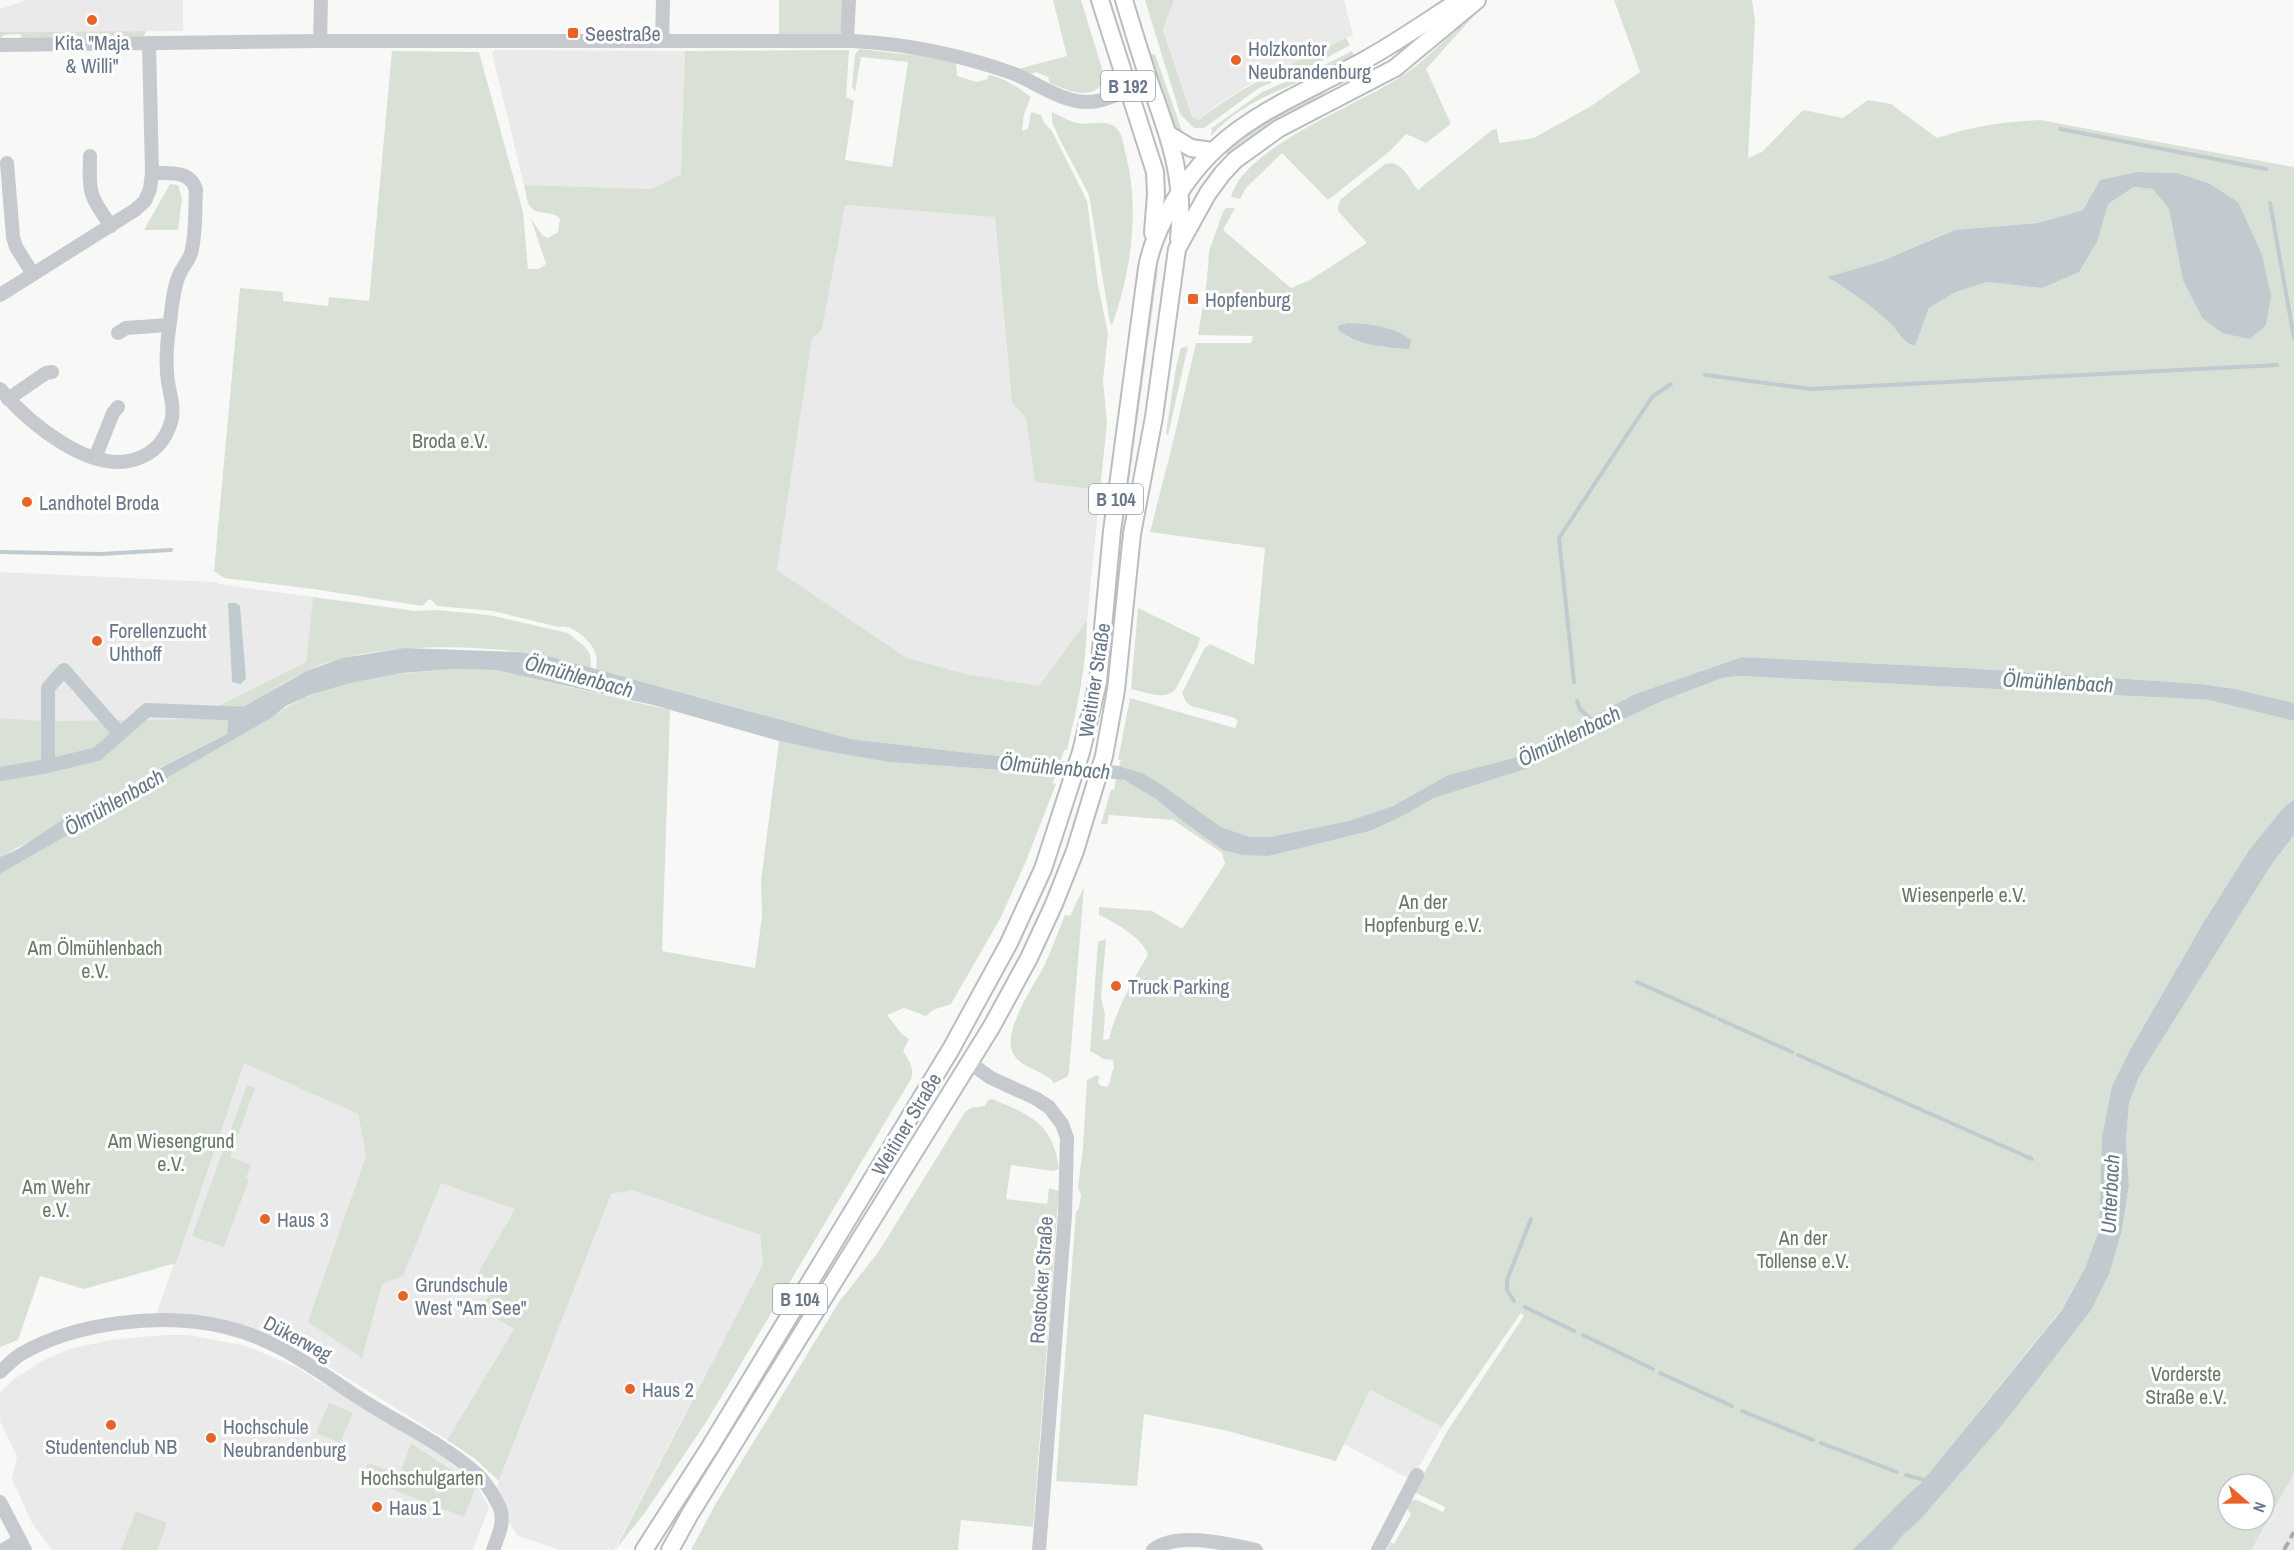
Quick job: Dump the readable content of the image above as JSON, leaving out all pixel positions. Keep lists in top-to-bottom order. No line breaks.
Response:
{"streets":{"main road":["B 192","B 104","Weitiner Straße"],"street":["Rostocker Straße","Dükerweg"]},"crossings":[["B 192","Weitiner Straße"],["Weitiner Straße","Rostocker Straße"]],"water":["Ölmühlenbach","Unterbach"],"parks":["Broda e.V.","Wiesenperle e.V.","An der Hopfenburg e.V.","Am Ölmühlenbach e.V.","Am Wiesengrund e.V.","Am Wehr e.V.","An der Tollense e.V.","Vorderste Straße e.V.","Hochschulgarten"],"places":{"other":["Kita \"Maja & Willi\"","Holzkontor Neubrandenburg","Landhotel Broda","Forellenzucht Uhthoff","Truck Parking","Haus 3","Grundschule West \"Am See\"","Haus 2","Studentenclub NB","Hochschule Neubrandenburg","Haus 1"],"transit":["Seestraße","Hopfenburg"]},"north":"right"}
